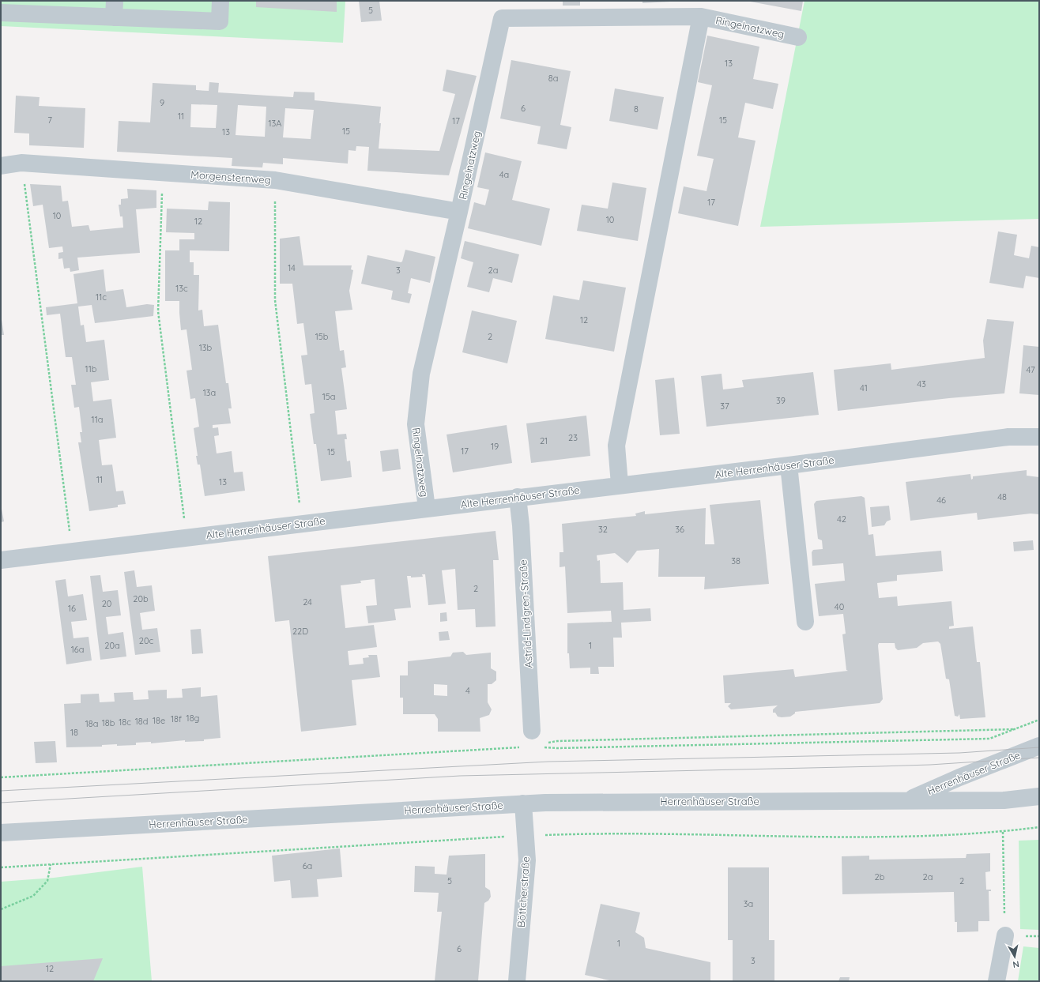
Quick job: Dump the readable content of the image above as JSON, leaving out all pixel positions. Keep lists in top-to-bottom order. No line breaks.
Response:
{"streets":{"street":["Ringelnatzweg","Morgensternweg","Alte Herrenhäuser Straße","Astrid-Lindgren-Straße","Herrenhäuser Straße","Böttcherstraße"]},"crossings":[["Ringelnatzweg","Morgensternweg"],["Ringelnatzweg","Alte Herrenhäuser Straße"],["Alte Herrenhäuser Straße","Astrid-Lindgren-Straße"],["Herrenhäuser Straße","Böttcherstraße"]],"house_numbers":["5","13","8a","9","6","8","11","7","15","17","13A","15","13","4a","17","10","10","12","14","3","2a","13c","11c","12","15b","2","13b","11b","47","43","41","13a","15a","39","37","11a","23","21","19","17","15","11","13","48","46","42","32","36","38","2","20b","24","20","40","16","22D","20c","20a","1","16a","4","18g","18f","18e","18d","18c","18b","18a","18","6a","2b","2a","5","2","3a","1","6","3","12"],"north":"bottom"}
